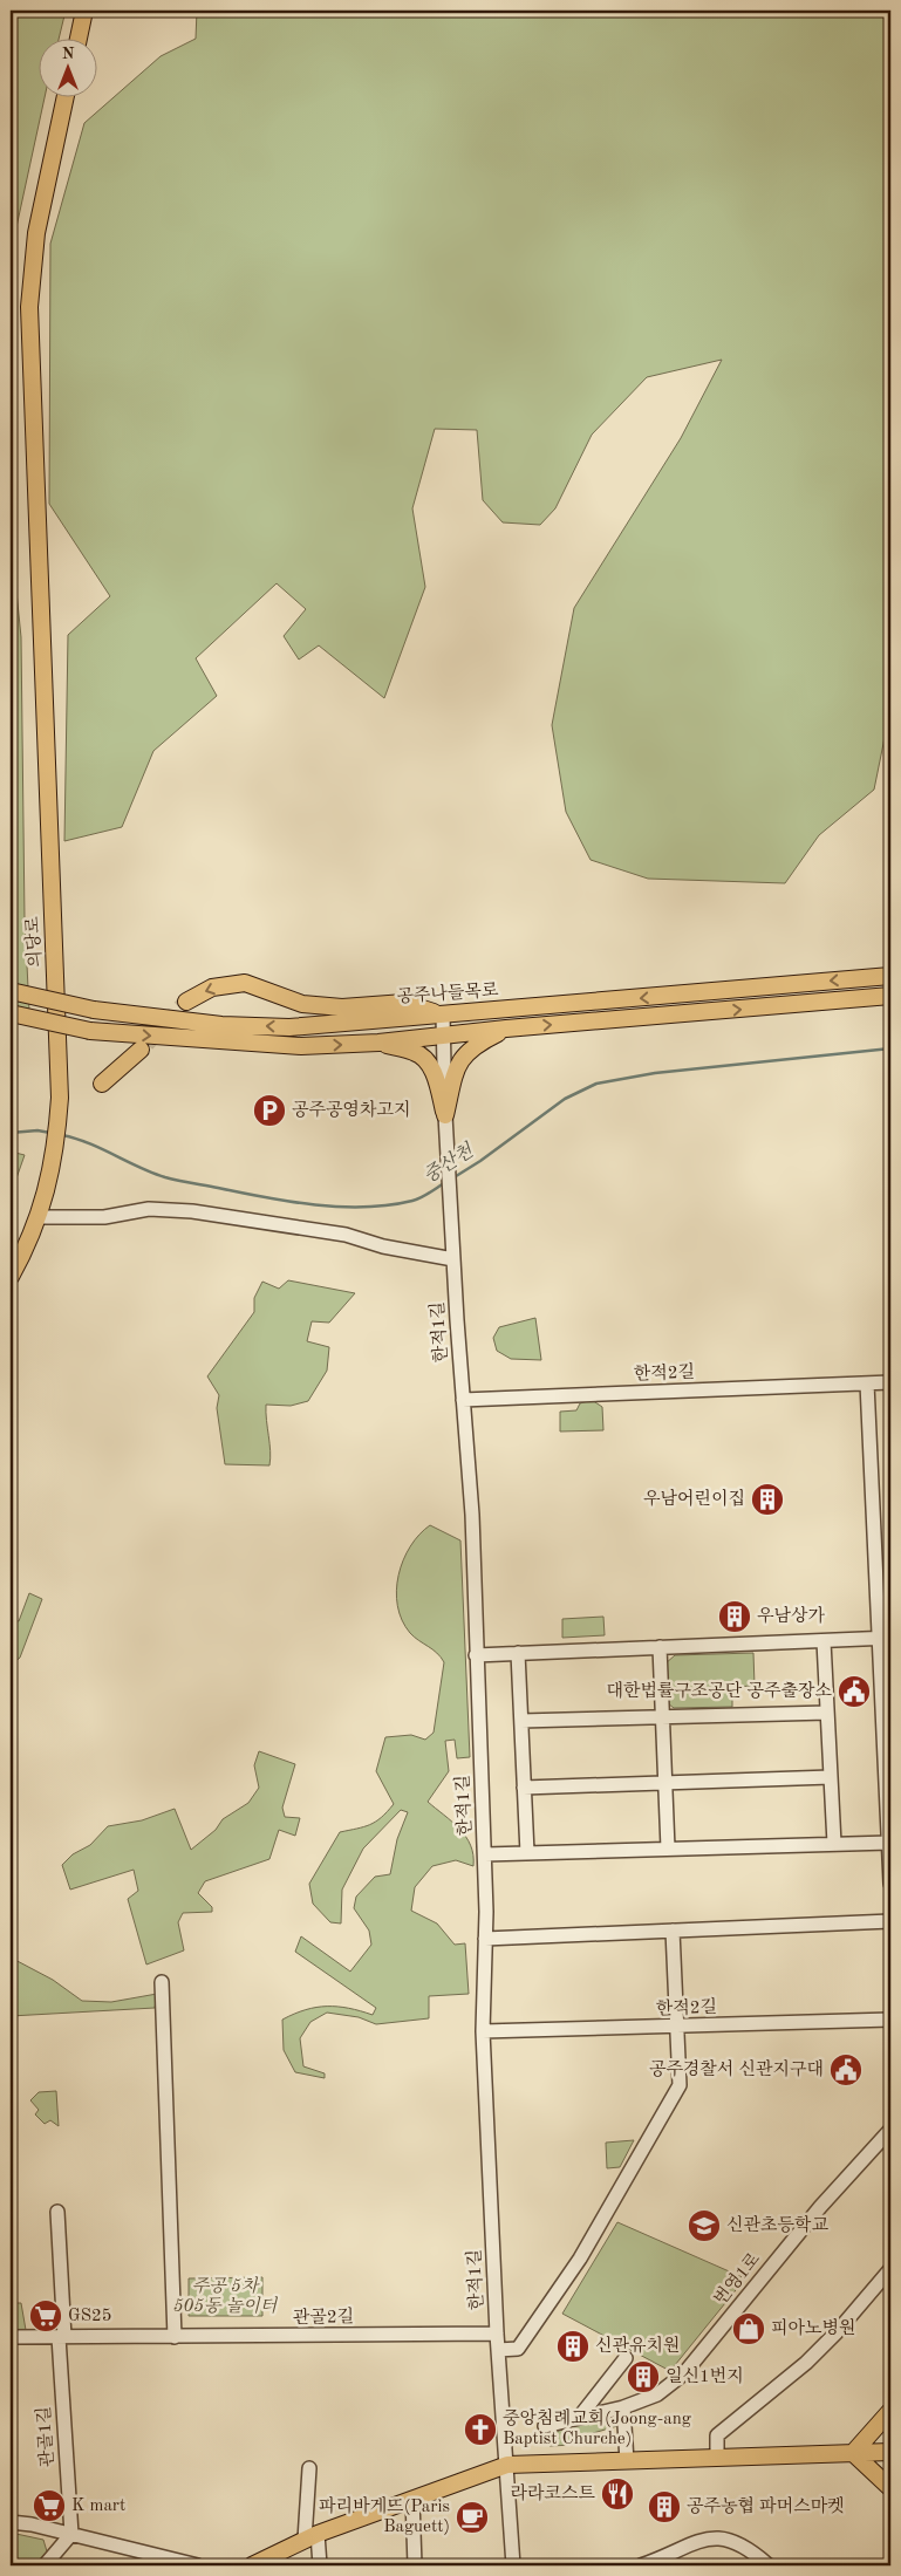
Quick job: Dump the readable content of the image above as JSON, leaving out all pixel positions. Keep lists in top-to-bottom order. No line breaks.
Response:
{"streets":{"main road":["의당로","공주나들목로"],"street":["한적1길","한적2길","번영1로","관골2길","관골1길"]},"crossings":[["공주나들목로","한적1길"],["한적1길","한적2길"],["한적1길","관골2길"],["관골2길","관골1길"]],"water":["중산천"],"parks":["주공 5차 505동 놀이터"],"places":{"parking":["공주공영차고지"],"building":["우남어린이집","우남상가","신관유치원","일신1번지","공주농협 파머스마켓"],"public building":["대한법률구조공단 공주출장소","공주경찰서 신관지구대"],"school or university":["신관초등학교"],"supermarket":["GS25","K mart"],"shop":["피아노병원"],"church":["중앙침례교회(Joong-ang Baptist Churche)"],"restaurant":["라라코스트"],"cafe":["파리바게뜨(Paris Baguett)"]},"north":"top"}
